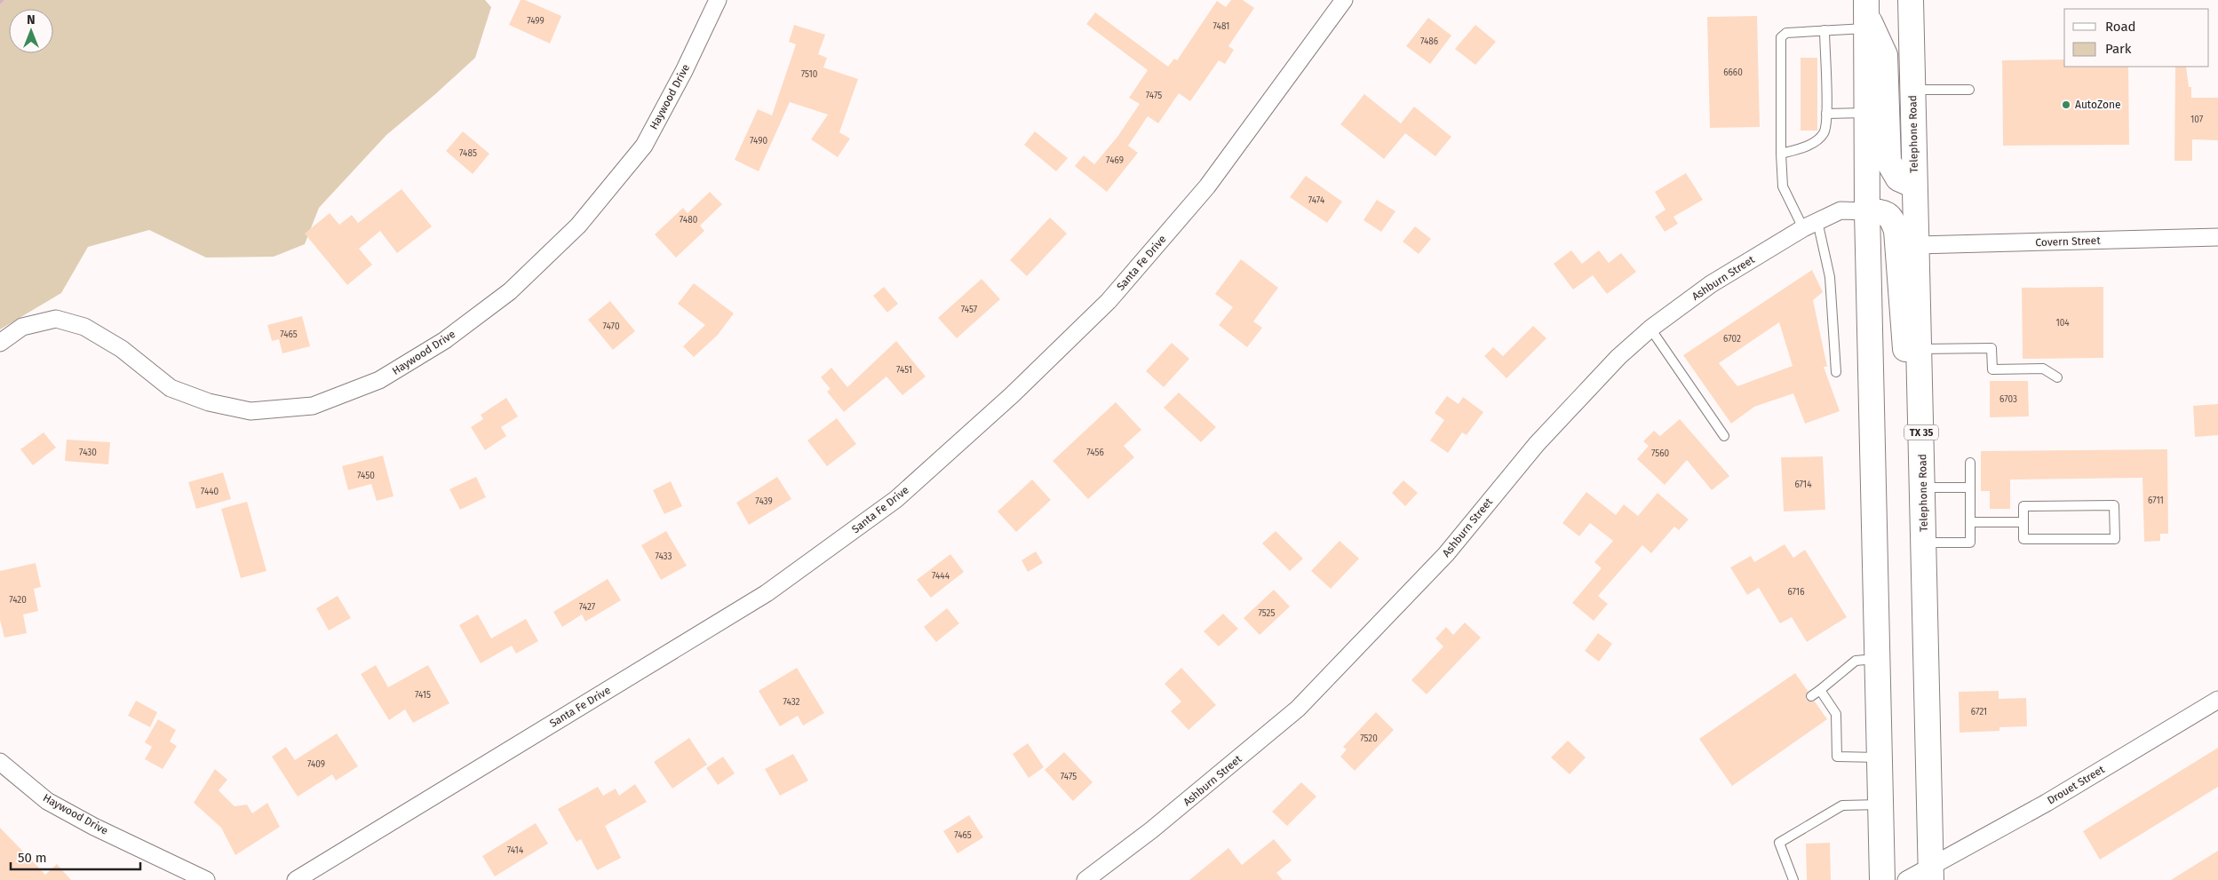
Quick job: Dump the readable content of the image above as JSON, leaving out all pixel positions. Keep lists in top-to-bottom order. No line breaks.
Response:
{"streets":{"main road":["Telephone Road","TX 35"],"street":["Haywood Drive","Covern Street","Santa Fe Drive","Ashburn Street","Drouet Street"]},"crossings":[["Telephone Road","Covern Street"],["Telephone Road","Drouet Street"]],"places":["AutoZone"],"house_numbers":["7499","7481","7486","6660","7510","7475","107","7490","7485","7469","7474","7480","7457","104","7470","7465","6702","7451","6703","7430","7456","7560","7450","6714","7440","6711","7439","7433","7444","6716","7420","7427","7525","7415","7432","6721","7520","7409","7475","7465","7414"],"legend":["Road","Park"],"scale_bar":"50 m","north":"top"}
